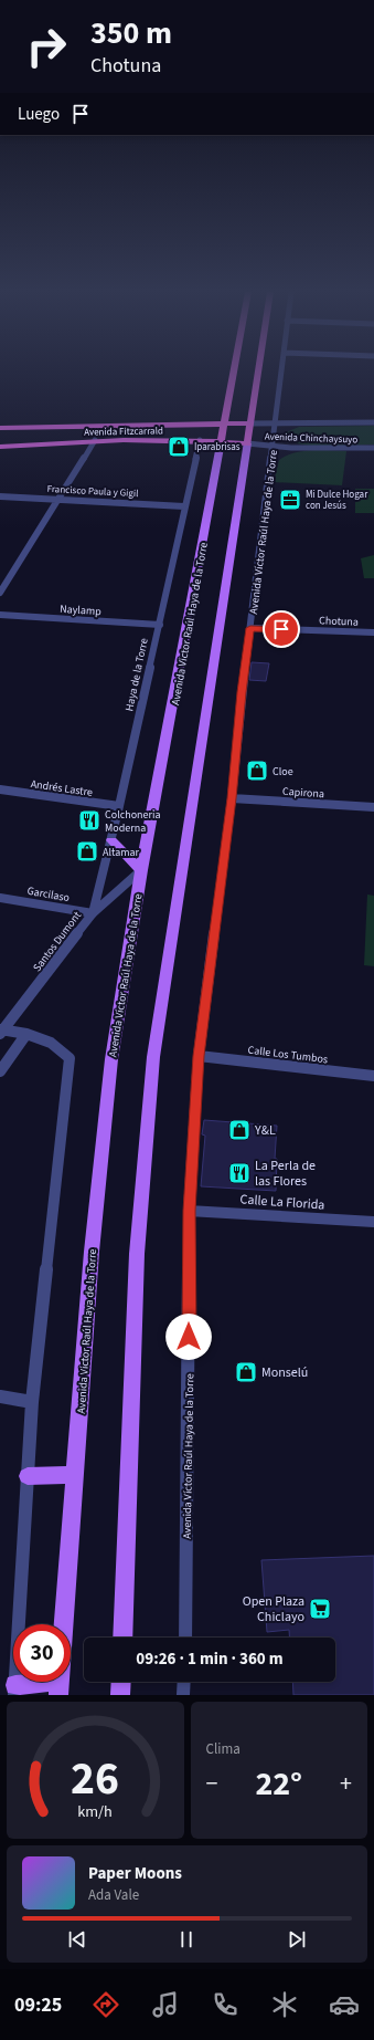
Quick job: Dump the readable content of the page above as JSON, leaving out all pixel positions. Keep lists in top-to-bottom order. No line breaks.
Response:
{"streets":{"highway":["Avenida Fitzcarrald","Avenida Victor Raúl Haya de la Torre"],"street":["Avenida Chinchaysuyo","Francisco Paula y Gigil","Avenida Víctor Raúl Haya de la Torre","Naylamp","Chotuna","Haya de la Torre","Andrés Lastre","Capirona","Garcilaso","Santos Dumont","Calle Los Tumbos","Calle La Florida"]},"crossings":[["Avenida Fitzcarrald","Avenida Chinchaysuyo"],["Avenida Fitzcarrald","Avenida Victor Raúl Haya de la Torre"],["Avenida Fitzcarrald","Haya de la Torre"],["Avenida Chinchaysuyo","Avenida Víctor Raúl Haya de la Torre"],["Francisco Paula y Gigil","Haya de la Torre"],["Avenida Víctor Raúl Haya de la Torre","Chotuna"],["Avenida Víctor Raúl Haya de la Torre","Capirona"],["Avenida Víctor Raúl Haya de la Torre","Calle Los Tumbos"],["Avenida Víctor Raúl Haya de la Torre","Calle La Florida"],["Naylamp","Haya de la Torre"],["Avenida Victor Raúl Haya de la Torre","Santos Dumont"],["Haya de la Torre","Andrés Lastre"],["Haya de la Torre","Garcilaso"],["Haya de la Torre","Santos Dumont"],["Garcilaso","Santos Dumont"]],"places":{"shop":["Iparabrisas","Cloe","Altamar","Y&L","Monselú"],"office":["Mi Dulce Hogar con Jesús"],"restaurant":["Colchoneria Moderna","La Perla de las Flores"],"supermarket":["Open Plaza Chiclayo"]},"page":{"turn":["350 m","Chotuna"],"then":"Luego","limit":"30","trip":"09:26 · 1 min · 360 m","tile":"Clima","heat":["−","22°","+"],"song":["Paper Moons","Ada Vale"],"tabs":"09:25","gauge":["26","km/h"]}}
